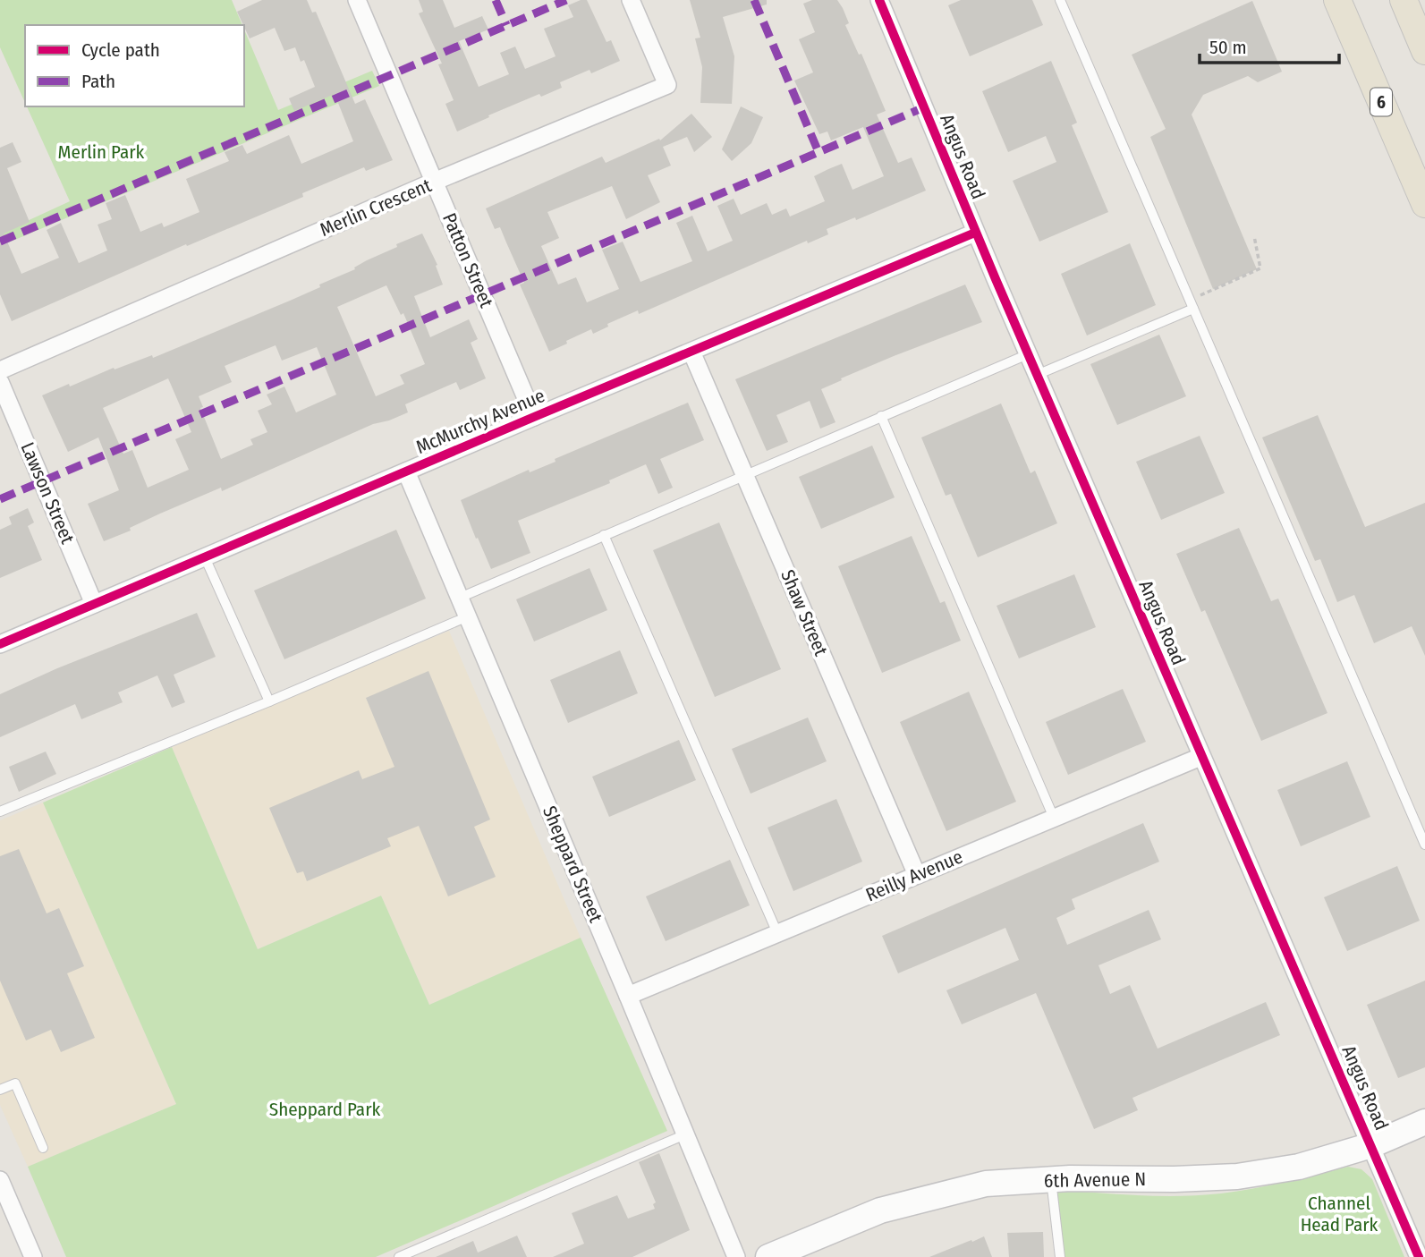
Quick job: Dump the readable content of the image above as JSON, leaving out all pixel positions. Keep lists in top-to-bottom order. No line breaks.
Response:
{"streets":{"main road":["6"],"street":["Angus Road","Merlin Crescent","Patton Street","McMurchy Avenue","Lawson Street","Shaw Street","Sheppard Street","Reilly Avenue","6th Avenue N"]},"crossings":[["Angus Road","McMurchy Avenue"],["Angus Road","Reilly Avenue"],["Angus Road","6th Avenue N"],["Merlin Crescent","Patton Street"],["Patton Street","McMurchy Avenue"],["McMurchy Avenue","Lawson Street"],["McMurchy Avenue","Shaw Street"],["McMurchy Avenue","Sheppard Street"],["Shaw Street","Reilly Avenue"],["Sheppard Street","Reilly Avenue"]],"parks":["Merlin Park","Sheppard Park","Channel Head Park"],"legend":["Cycle path","Path"],"scale_bar":"50 m"}
